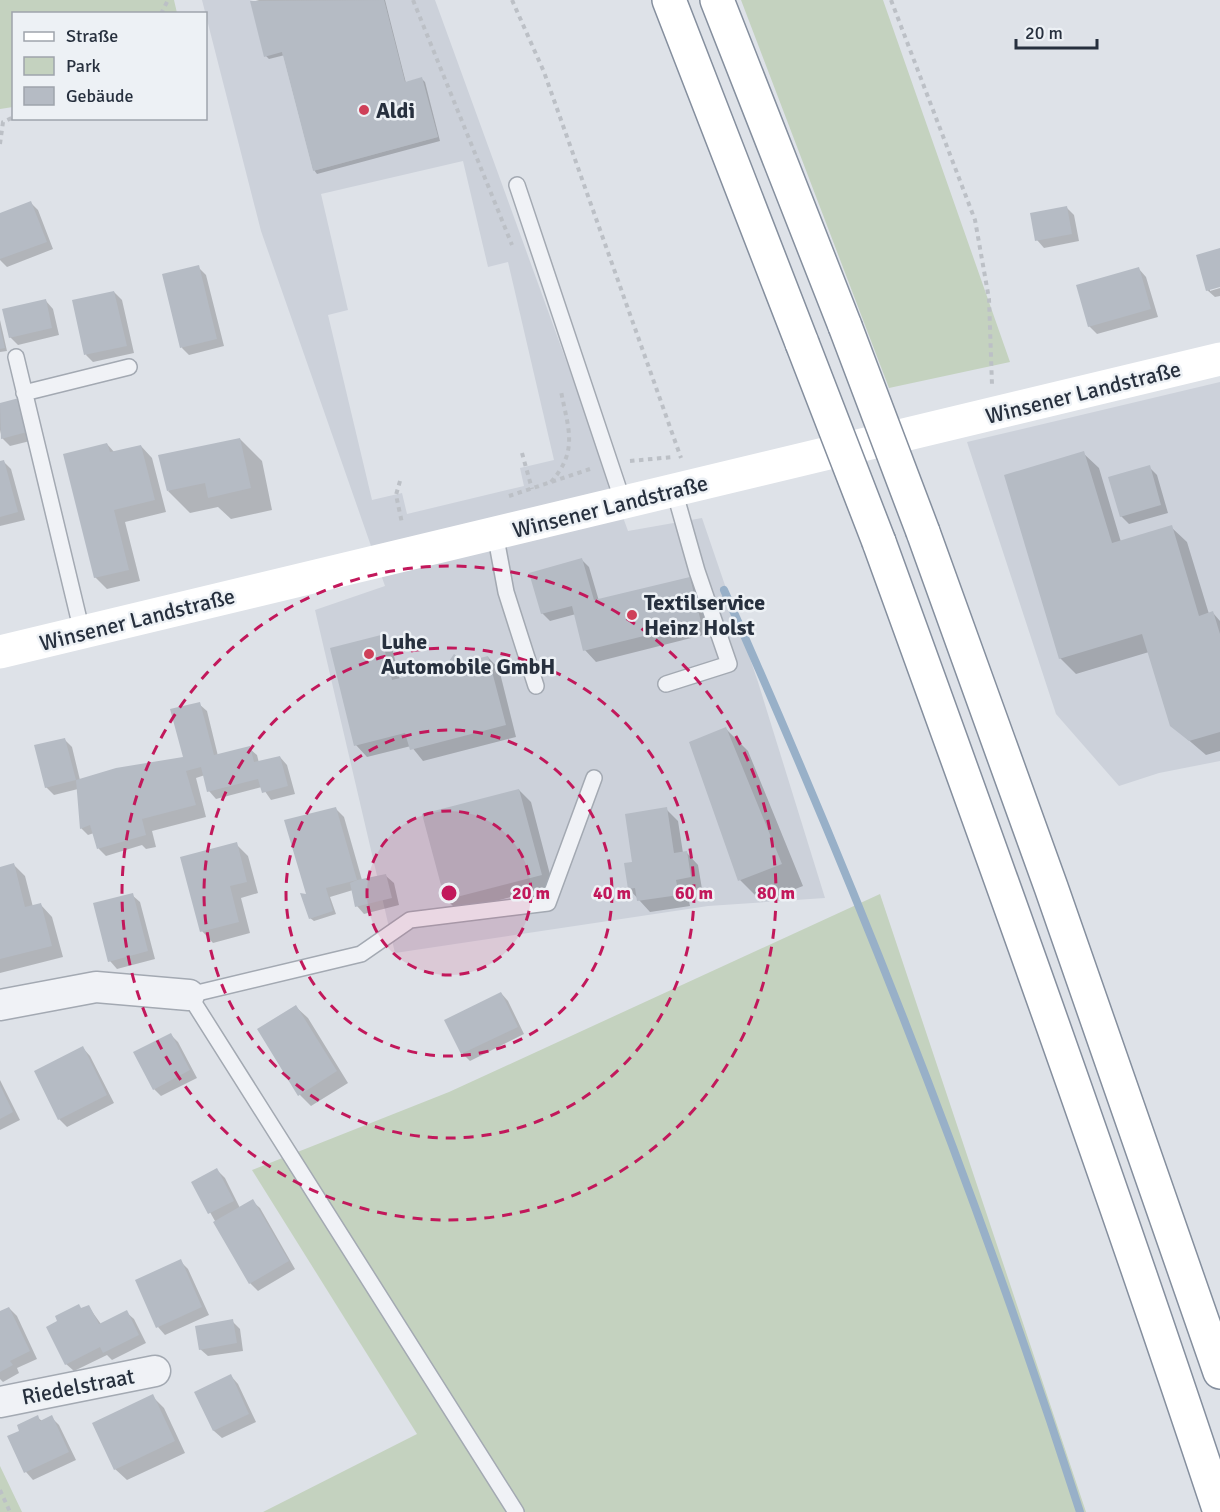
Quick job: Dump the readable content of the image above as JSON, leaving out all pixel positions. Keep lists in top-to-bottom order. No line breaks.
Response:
{"streets":{"main road":["Winsener Landstraße"],"street":["Riedelstraat"]},"places":["Aldi","Textilservice Heinz Holst","Luhe Automobile GmbH"],"legend":["Straße","Park","Gebäude"],"scale_bar":"20 m","rings":["20 m","40 m","60 m","80 m"]}
